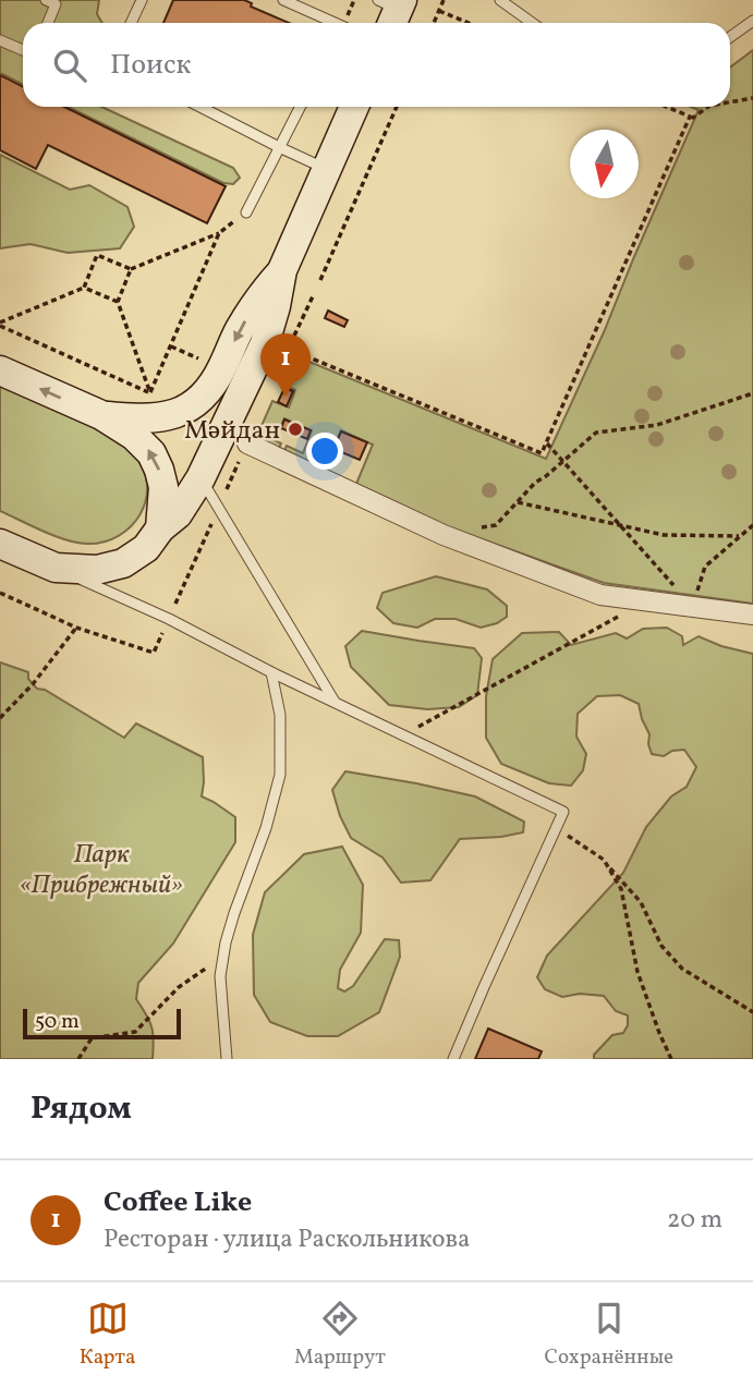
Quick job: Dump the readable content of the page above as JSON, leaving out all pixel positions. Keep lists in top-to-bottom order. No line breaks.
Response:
{"parks":["Парк «Прибрежный»"],"places":["Мәйдан"],"scale_bar":"50 m","north":"bottom","page":{"search":"Поиск","pins":"1","scale":"50 m","heading":"Рядом","list":[{"mark":"1","name":"Coffee Like","note":"Ресторан · улица Раскольникова","value":"20 m"}],"nav":["Карта","Маршрут","Сохранённые"]}}
